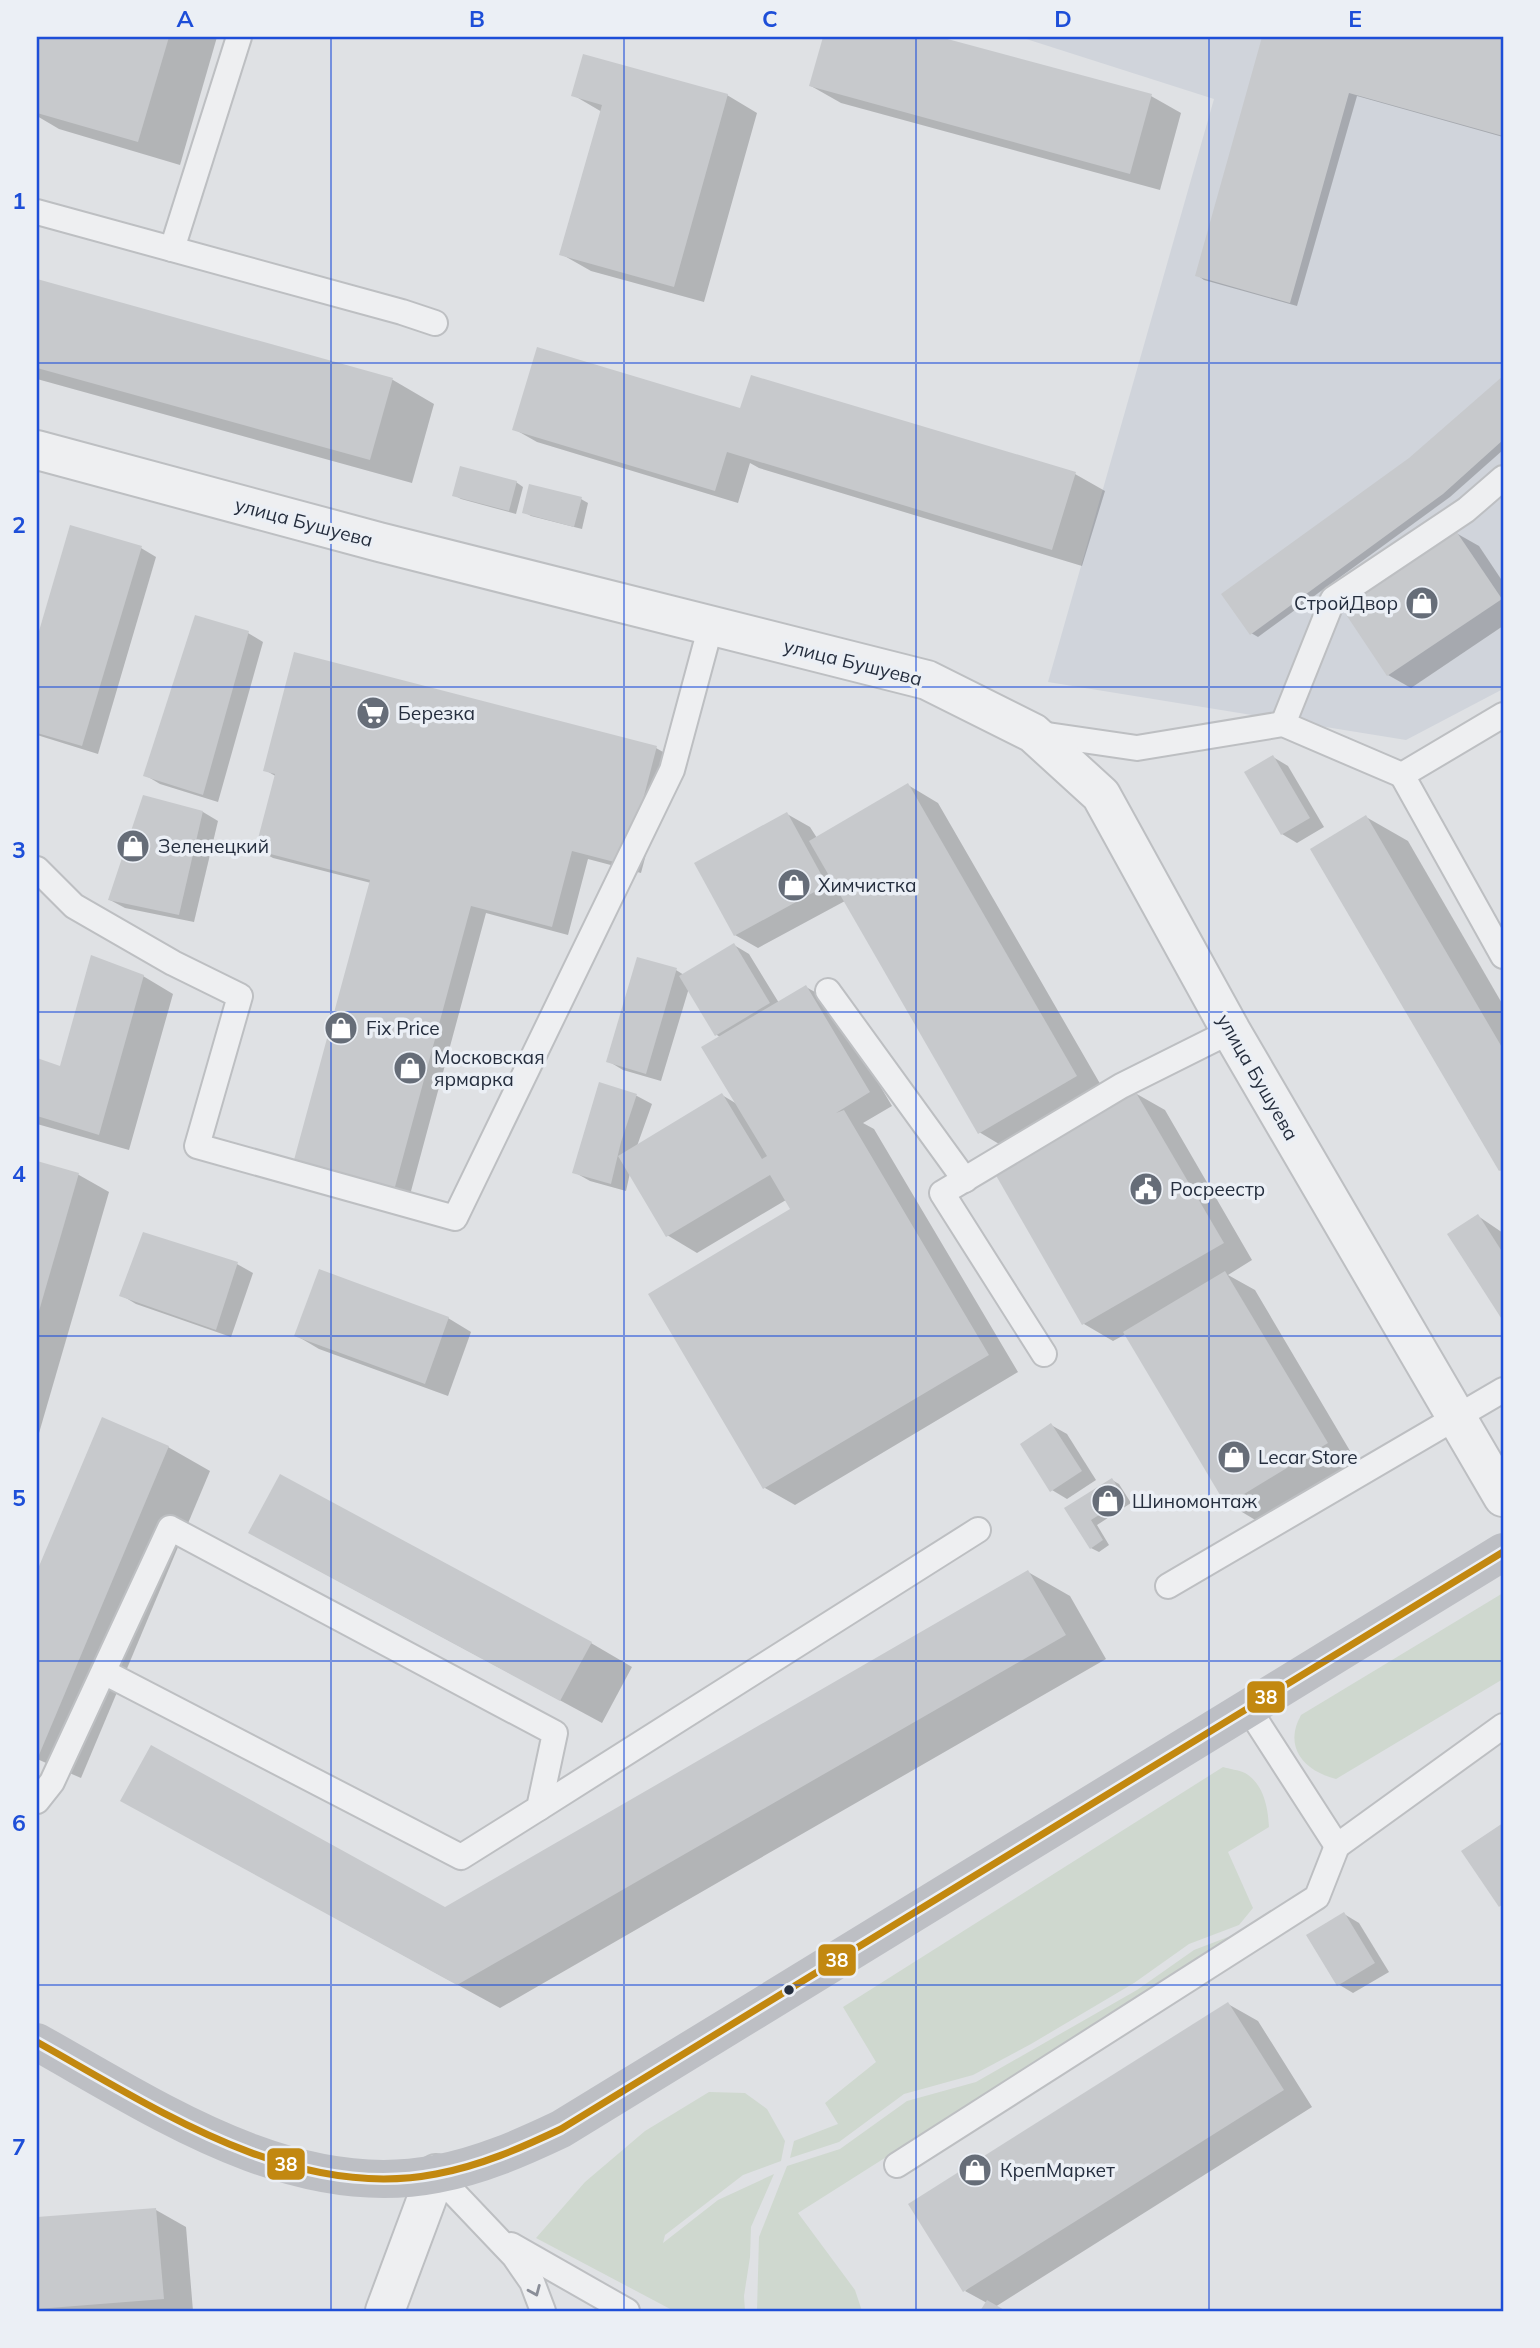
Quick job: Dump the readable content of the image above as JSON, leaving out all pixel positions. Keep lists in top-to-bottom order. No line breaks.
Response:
{"streets":{"street":["улица Бушуева"]},"places":{"shop":["СтройДвор","Зеленецкий","Химчистка","Fix Price","Московская ярмарка","Lecar Store","Шиномонтаж","КрепМаркет"],"supermarket":["Березка"],"public building":["Росреестр"]},"lines":["transit line 38"],"grid":{"columns":["A","B","C","D","E"],"rows":["1","2","3","4","5","6","7"]}}
